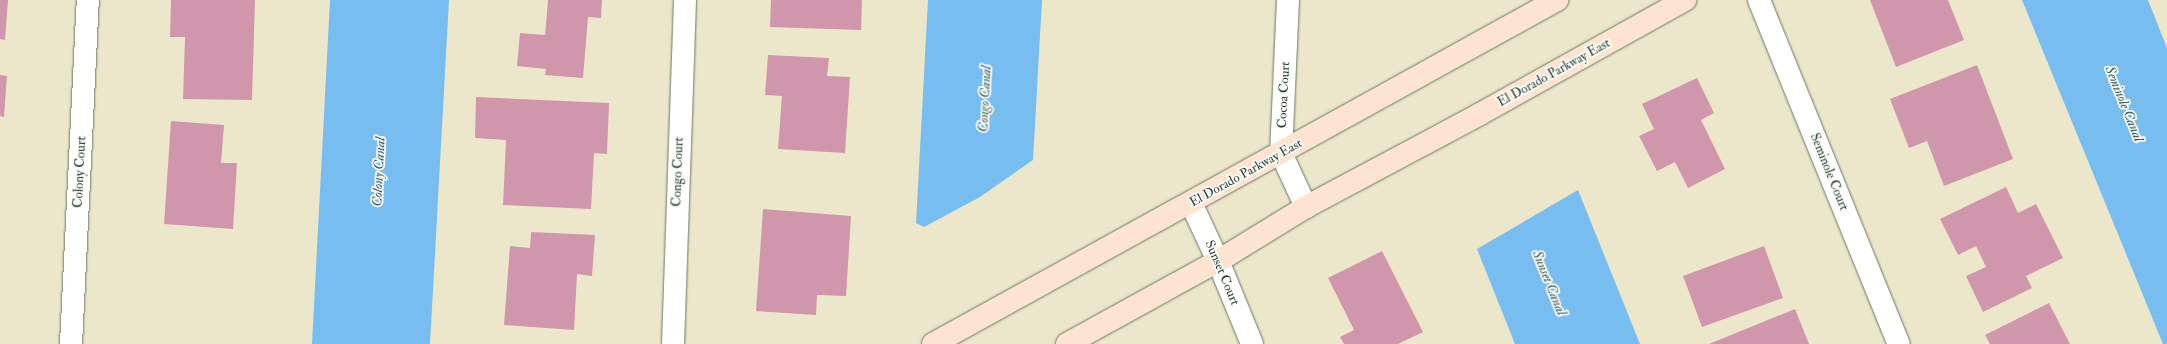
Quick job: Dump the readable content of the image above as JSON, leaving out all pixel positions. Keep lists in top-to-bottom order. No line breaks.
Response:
{"streets":{"street":["El Dorado Parkway East","Cocoa Court","Colony Court","Congo Court","Seminole Court","Sunset Court"]},"crossings":[["El Dorado Parkway East","Cocoa Court"],["El Dorado Parkway East","Sunset Court"]],"water":["Congo Canal","Seminole Canal","Colony Canal","Sunset Canal"]}
